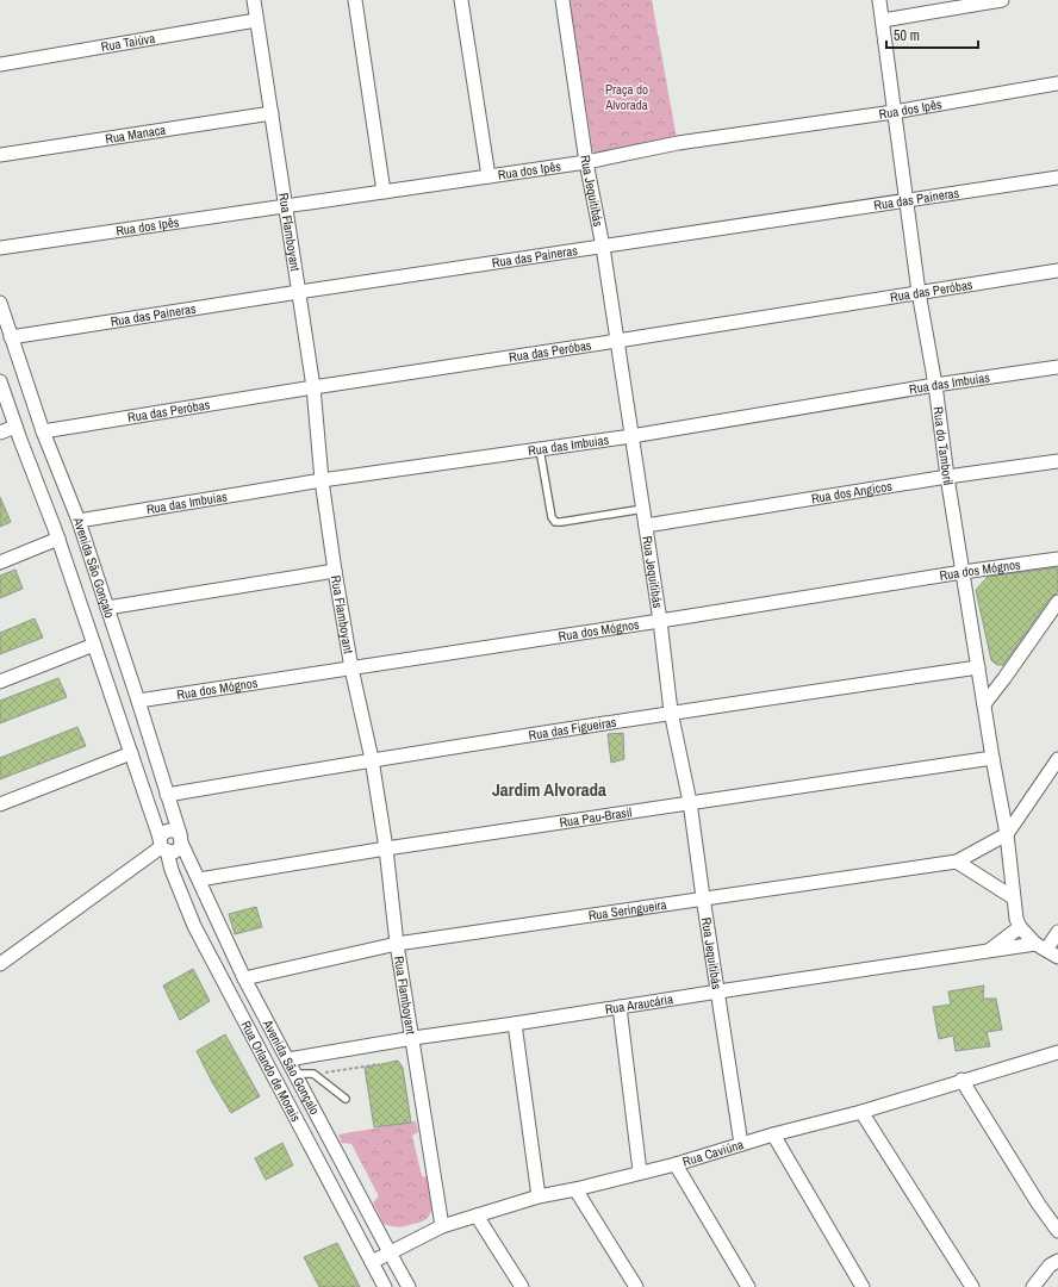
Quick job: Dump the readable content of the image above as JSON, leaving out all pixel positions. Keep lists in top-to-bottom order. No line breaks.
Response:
{"streets":{"street":["Rua Taiúva","Rua dos Ipês","Rua Manaca","Rua Jequitibás","Rua das Paineras","Rua Flamboyant","Rua das Peróbas","Rua das Imbuias","Rua do Tamboril","Rua dos Angicos","Avenida São Gonçalo","Rua dos Mógnos","Rua das Figueiras","Rua Pau-Brasil","Rua Seringueira","Rua Araucária","Rua Orlando de Morais","Rua Caviúna"]},"crossings":[["Rua Taiúva","Rua Flamboyant"],["Rua dos Ipês","Rua Jequitibás"],["Rua dos Ipês","Rua Flamboyant"],["Rua dos Ipês","Rua do Tamboril"],["Rua Manaca","Rua Flamboyant"],["Rua Jequitibás","Rua das Paineras"],["Rua Jequitibás","Rua das Peróbas"],["Rua Jequitibás","Rua das Imbuias"],["Rua Jequitibás","Rua dos Angicos"],["Rua Jequitibás","Rua dos Mógnos"],["Rua Jequitibás","Rua das Figueiras"],["Rua Jequitibás","Rua Pau-Brasil"],["Rua Jequitibás","Rua Seringueira"],["Rua Jequitibás","Rua Araucária"],["Rua Jequitibás","Rua Caviúna"],["Rua das Paineras","Rua Flamboyant"],["Rua das Paineras","Rua do Tamboril"],["Rua das Paineras","Avenida São Gonçalo"],["Rua Flamboyant","Rua das Peróbas"],["Rua Flamboyant","Rua das Imbuias"],["Rua Flamboyant","Rua dos Mógnos"],["Rua Flamboyant","Rua das Figueiras"],["Rua Flamboyant","Rua Pau-Brasil"],["Rua Flamboyant","Rua Seringueira"],["Rua Flamboyant","Rua Araucária"],["Rua Flamboyant","Rua Caviúna"],["Rua das Peróbas","Rua do Tamboril"],["Rua das Peróbas","Avenida São Gonçalo"],["Rua das Imbuias","Rua do Tamboril"],["Rua das Imbuias","Avenida São Gonçalo"],["Rua do Tamboril","Rua dos Angicos"],["Rua do Tamboril","Rua dos Mógnos"],["Rua do Tamboril","Rua das Figueiras"],["Rua do Tamboril","Rua Pau-Brasil"],["Rua do Tamboril","Rua Seringueira"],["Rua do Tamboril","Rua Araucária"],["Avenida São Gonçalo","Rua dos Mógnos"],["Avenida São Gonçalo","Rua das Figueiras"],["Avenida São Gonçalo","Rua Pau-Brasil"],["Avenida São Gonçalo","Rua Seringueira"],["Avenida São Gonçalo","Rua Araucária"],["Avenida São Gonçalo","Rua Orlando de Morais"],["Avenida São Gonçalo","Rua Caviúna"],["Rua Orlando de Morais","Rua Caviúna"]],"districts":["Jardim Alvorada"],"parks":["Praça do Alvorada"],"scale_bar":"50 m"}
